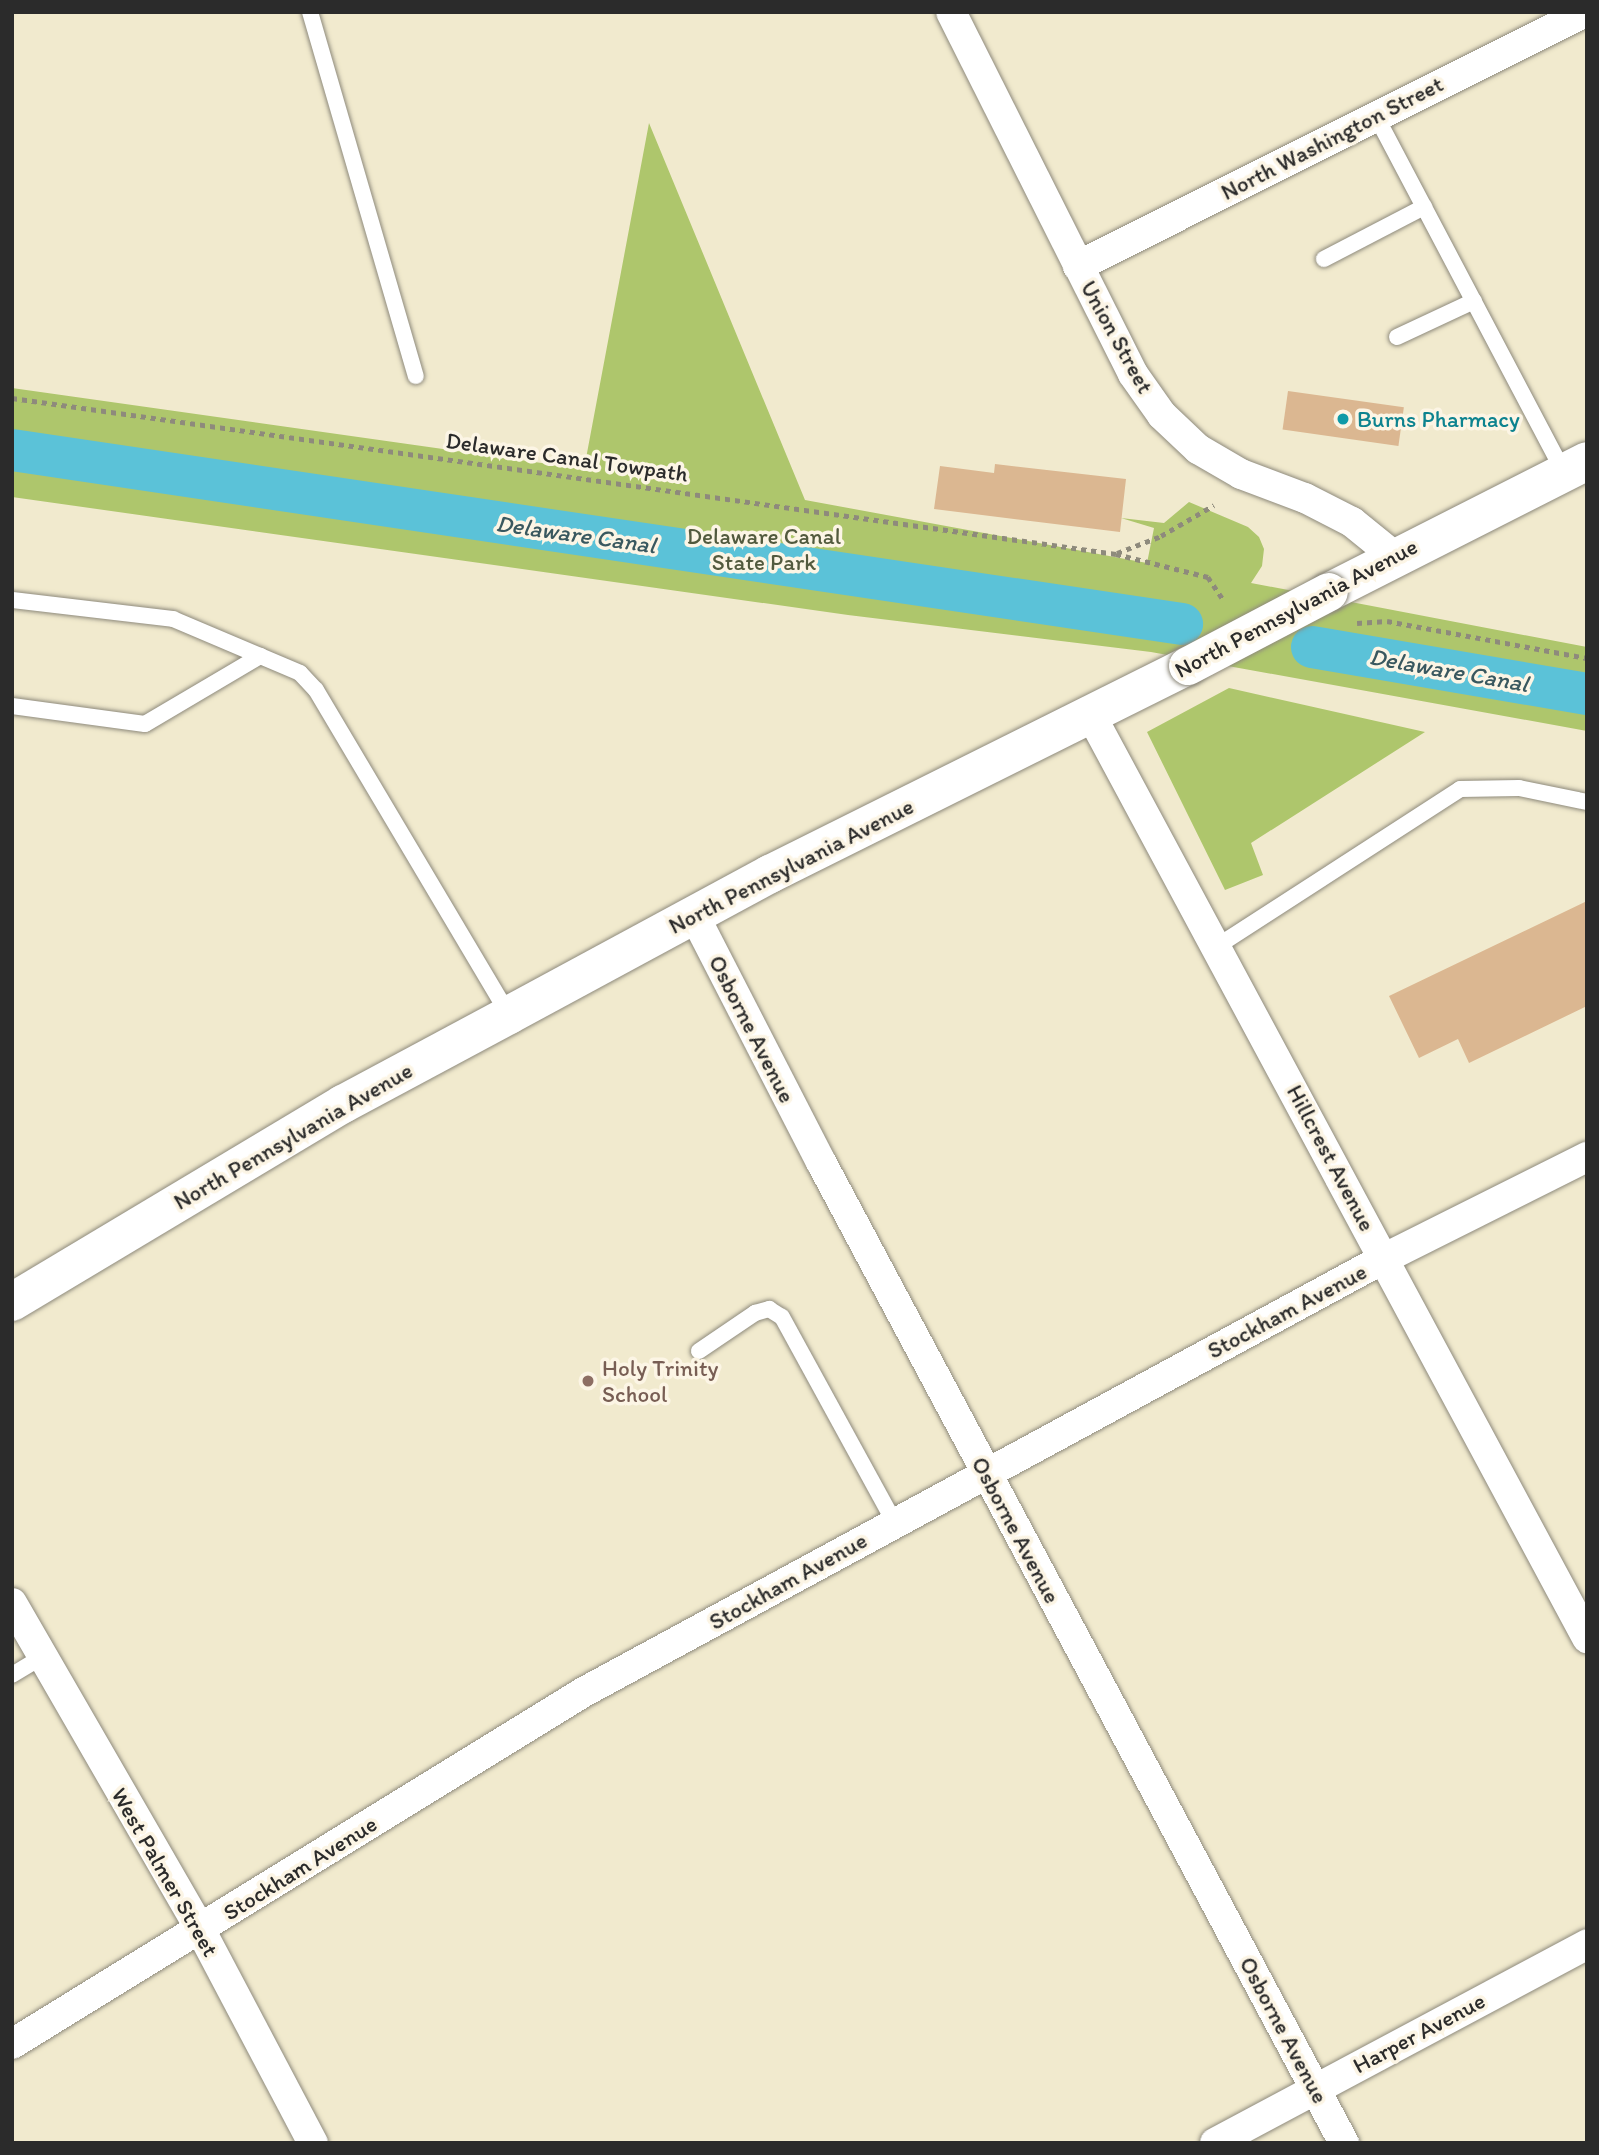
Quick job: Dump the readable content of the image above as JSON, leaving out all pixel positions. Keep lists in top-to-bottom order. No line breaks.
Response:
{"streets":{"main road":["North Pennsylvania Avenue"],"street":["North Washington Street","Union Street","Osborne Avenue","Hillcrest Avenue","Stockham Avenue","West Palmer Street","Harper Avenue"],"path":["Delaware Canal Towpath"]},"crossings":[["North Washington Street","Union Street"],["Union Street","North Pennsylvania Avenue"],["North Pennsylvania Avenue","Osborne Avenue"],["North Pennsylvania Avenue","Hillcrest Avenue"],["Osborne Avenue","Stockham Avenue"],["Osborne Avenue","Harper Avenue"],["Hillcrest Avenue","Stockham Avenue"],["Stockham Avenue","West Palmer Street"]],"water":["Delaware Canal"],"parks":["Delaware Canal State Park"],"places":["Burns Pharmacy","Holy Trinity School"]}
